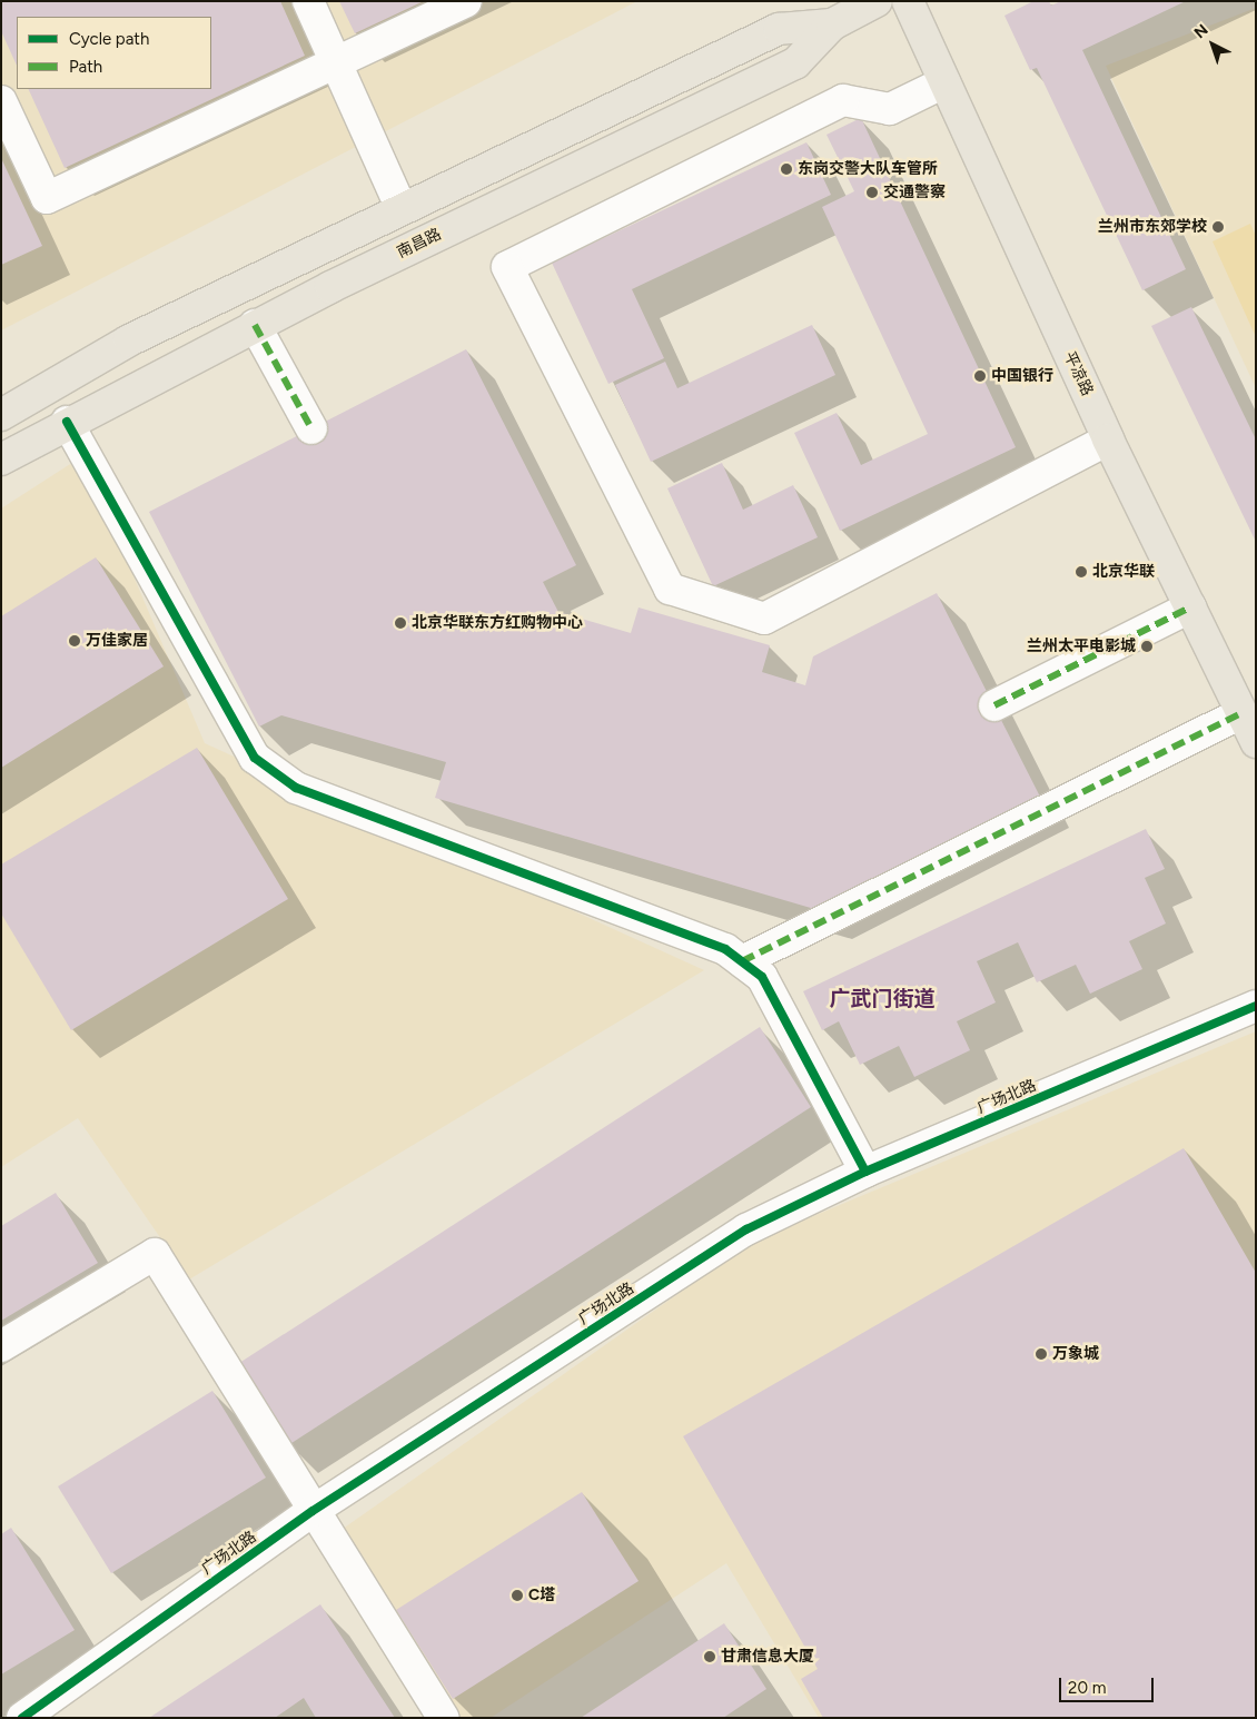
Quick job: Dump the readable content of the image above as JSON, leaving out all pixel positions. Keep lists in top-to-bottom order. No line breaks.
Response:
{"streets":{"main road":["南昌路","平凉路"],"street":["广场北路"]},"districts":["广武门街道"],"places":["东岗交警大队车管所","交通警察","兰州市东郊学校","中国银行","北京华联","北京华联东方红购物中心","万佳家居","兰州太平电影城","万象城","C塔","甘肃信息大厦"],"legend":["Cycle path","Path"],"scale_bar":"20 m","north":"top left"}
